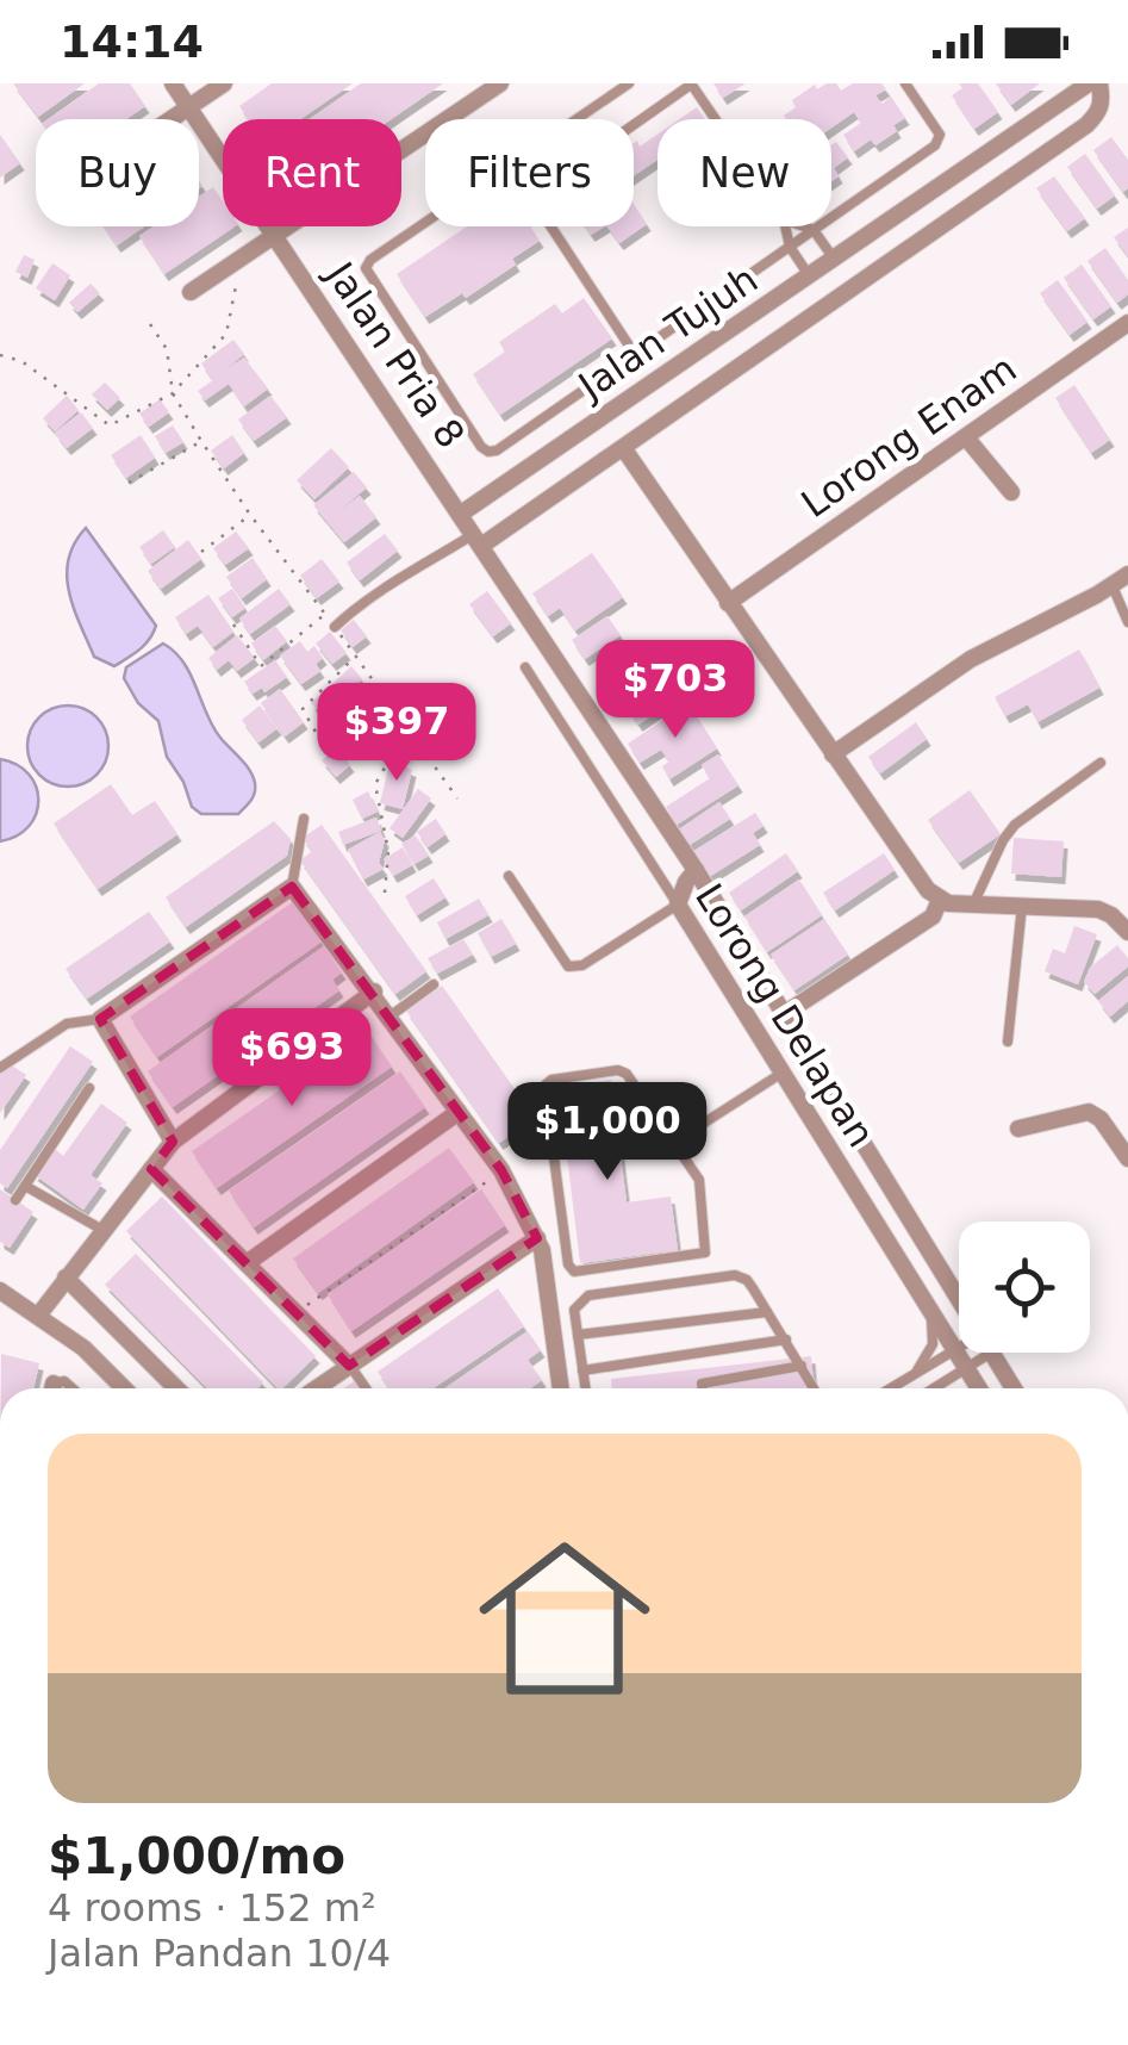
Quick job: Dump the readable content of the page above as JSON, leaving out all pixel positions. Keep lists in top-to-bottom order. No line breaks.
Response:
{"streets":{"street":["Jalan Tujuh","Jalan Pria 8","Lorong Enam","Lorong Delapan"]},"crossings":[["Jalan Tujuh","Jalan Pria 8"],["Jalan Pria 8","Lorong Delapan"]],"page":{"status":"14:14","chip":["Buy","Rent","Filters","New"],"price":["$703","$397","$693","$1,000"],"list":[{"name":"$1,000/mo","note":"4 rooms · 152 m² · Jalan Pandan 10/4"}]}}
